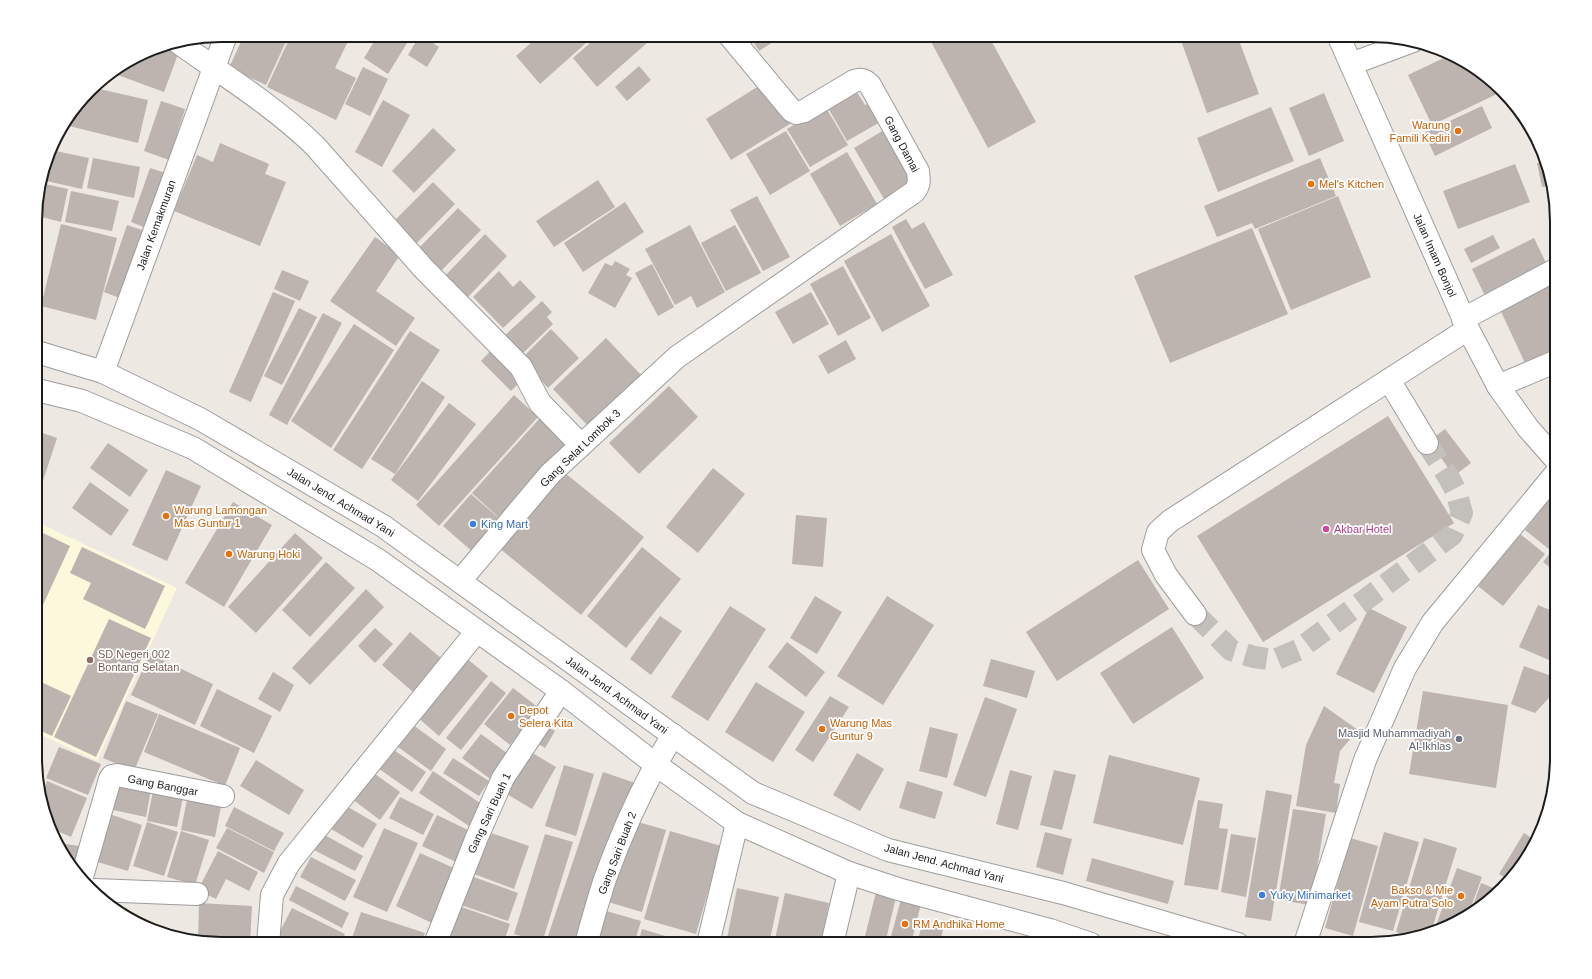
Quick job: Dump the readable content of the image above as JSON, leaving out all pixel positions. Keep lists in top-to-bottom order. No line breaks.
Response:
{"streets":{"street":["Gang Damai","Jalan Kemakmuran","Jalan Imam Bonjol","Gang Selat Lombok 3","Jalan Jend. Achmad Yani","Gang Banggar","Gang Sari Buah 1","Gang Sari Buah 2"]},"crossings":[["Gang Damai","Gang Selat Lombok 3"],["Jalan Kemakmuran","Jalan Jend. Achmad Yani"],["Gang Selat Lombok 3","Jalan Jend. Achmad Yani"],["Jalan Jend. Achmad Yani","Gang Sari Buah 2"]],"places":["Warung Famili Kediri","Mel's Kitchen","Warung Lamongan Mas Guntur 1","King Mart","Akbar Hotel","Warung Hoki","SD Negeri 002 Bontang Selatan","Depot Selera Kita","Warung Mas Guntur 9","Masjid Muhammadiyah Al-Ikhlas","Yuky Minimarket","Bakso & Mie Ayam Putra Solo","RM Andhika Home"]}
